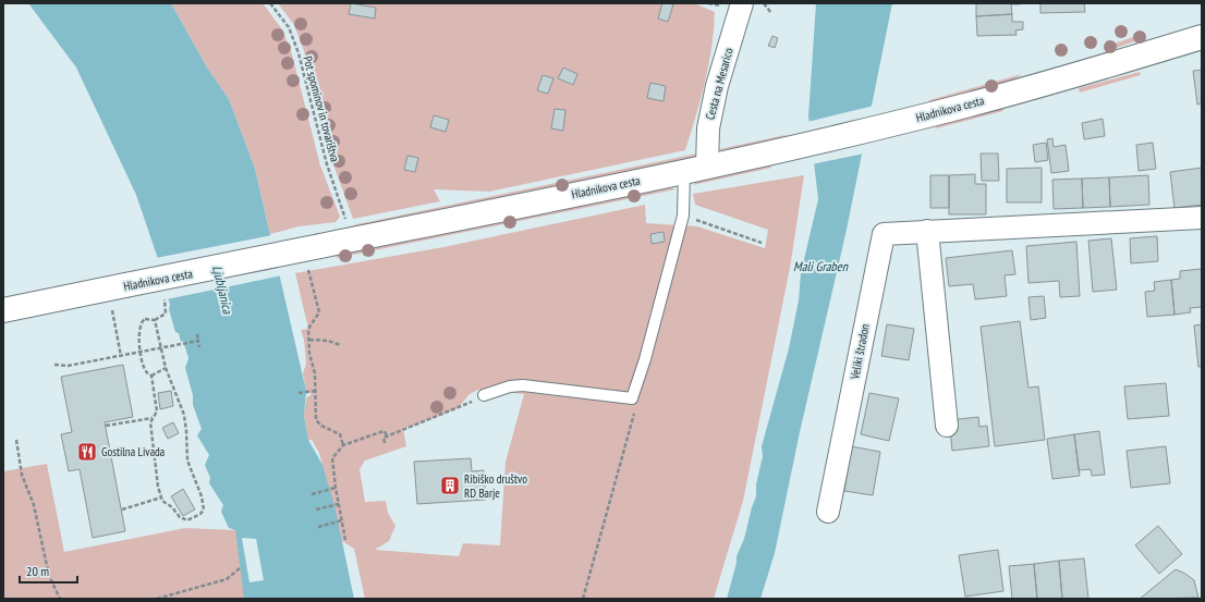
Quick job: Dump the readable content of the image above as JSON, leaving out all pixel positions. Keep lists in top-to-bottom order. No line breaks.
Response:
{"streets":{"main road":["Hladnikova cesta"],"street":["Cesta na Mesarico","Veliki štradon"],"path":["Pot spominov in tovarištva"]},"crossings":[["Cesta na Mesarico","Hladnikova cesta"]],"water":["Mali Graben","Ljubljanica"],"places":{"restaurant":["Gostilna Livada"],"building":["Ribiško društvo RD Barje"]},"scale_bar":"20 m"}
